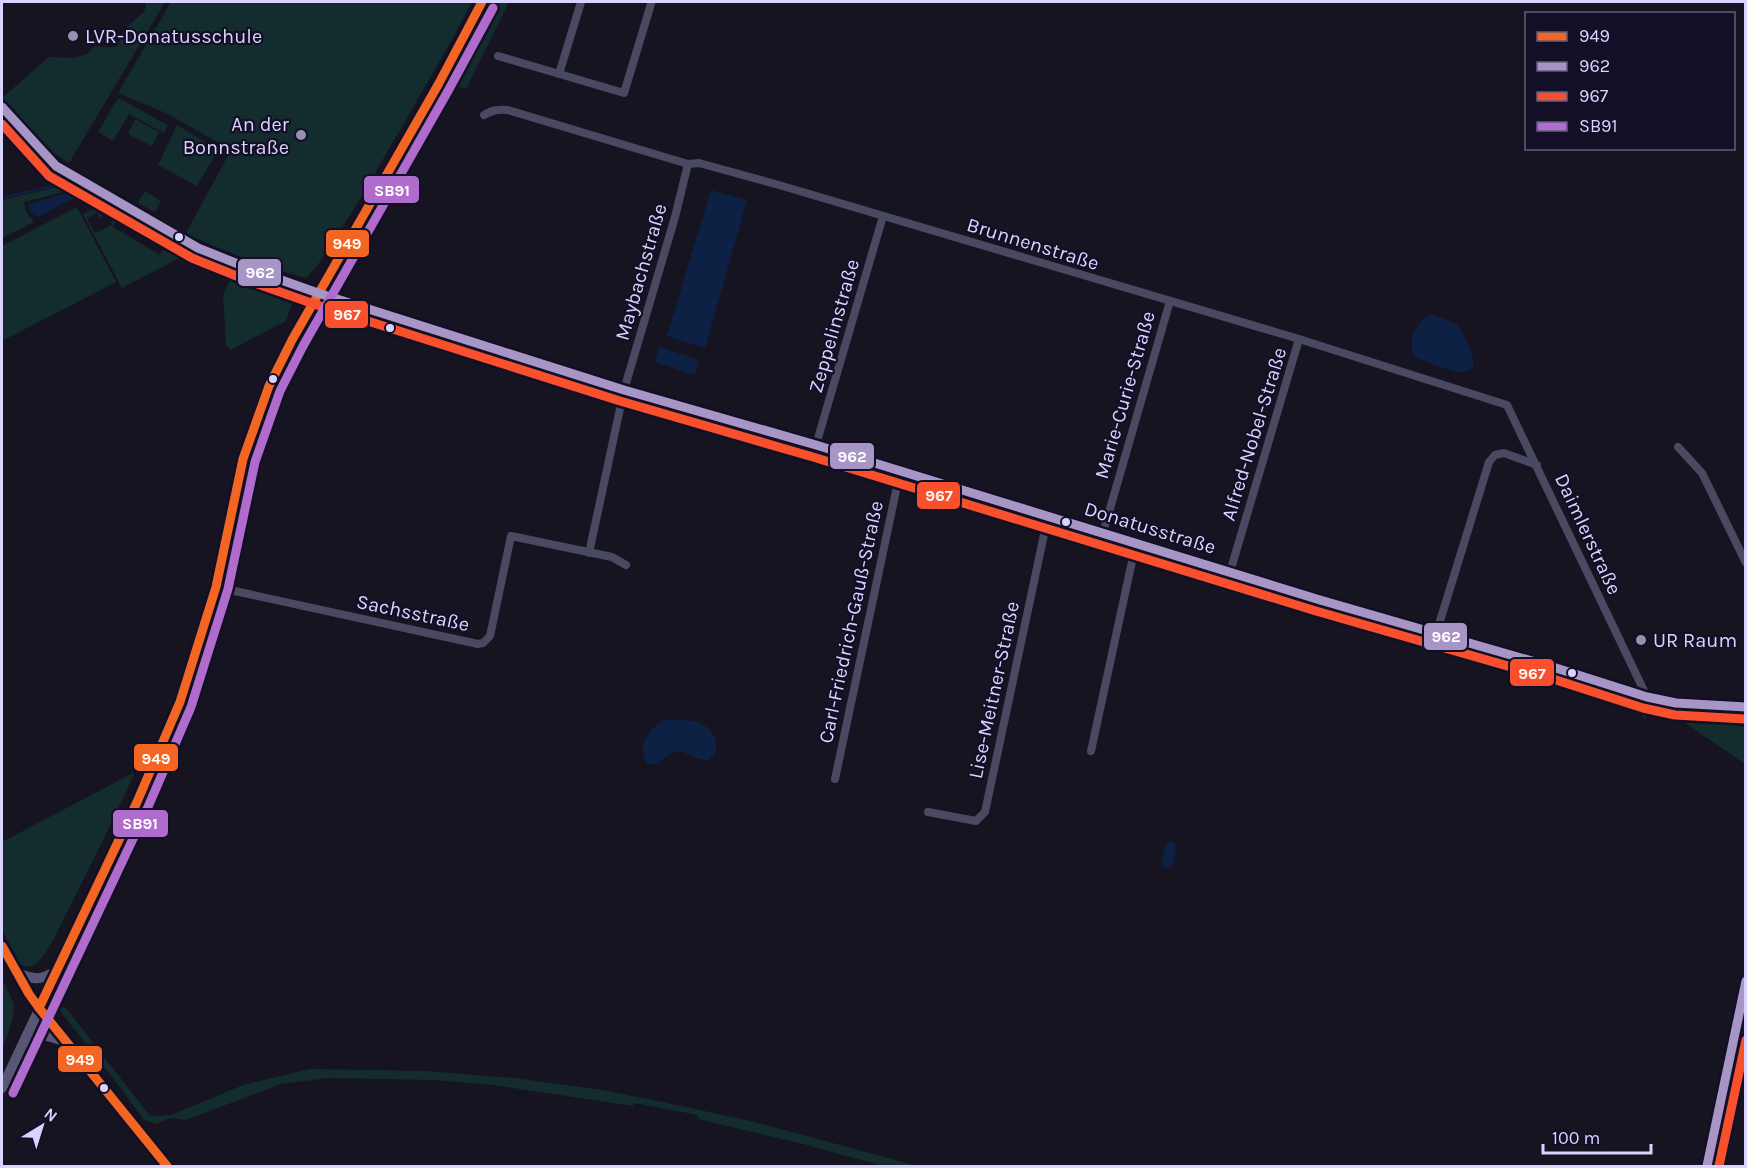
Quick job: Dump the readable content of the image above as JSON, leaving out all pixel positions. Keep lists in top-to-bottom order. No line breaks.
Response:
{"streets":{"street":["Brunnenstraße","Maybachstraße","Zeppelinstraße","Marie-Curie-Straße","Alfred-Nobel-Straße","Donatusstraße","Daimlerstraße","Sachsstraße","Carl-Friedrich-Gauß-Straße","Lise-Meitner-Straße"]},"crossings":[["Brunnenstraße","Maybachstraße"],["Brunnenstraße","Zeppelinstraße"],["Brunnenstraße","Marie-Curie-Straße"],["Brunnenstraße","Alfred-Nobel-Straße"],["Brunnenstraße","Daimlerstraße"],["Maybachstraße","Donatusstraße"],["Maybachstraße","Sachsstraße"],["Zeppelinstraße","Donatusstraße"],["Marie-Curie-Straße","Donatusstraße"],["Alfred-Nobel-Straße","Donatusstraße"],["Donatusstraße","Daimlerstraße"],["Donatusstraße","Carl-Friedrich-Gauß-Straße"],["Donatusstraße","Lise-Meitner-Straße"]],"places":["LVR-Donatusschule","An der Bonnstraße","UR Raum"],"lines":["transit line 949","transit line SB91","transit line 962","transit line 967"],"legend":["949","962","967","SB91"],"scale_bar":"100 m","north":"top right"}
